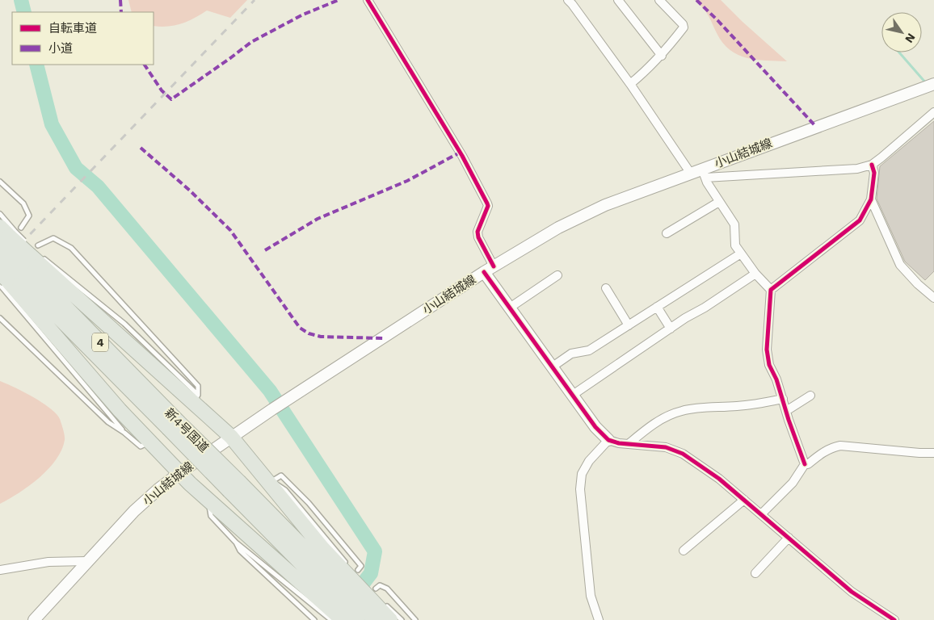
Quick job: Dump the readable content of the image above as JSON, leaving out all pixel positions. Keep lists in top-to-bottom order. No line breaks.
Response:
{"streets":{"highway":["4","新4号国道"],"main road":["小山結城線"]},"legend":["自転車道","小道"],"north":"bottom right"}
